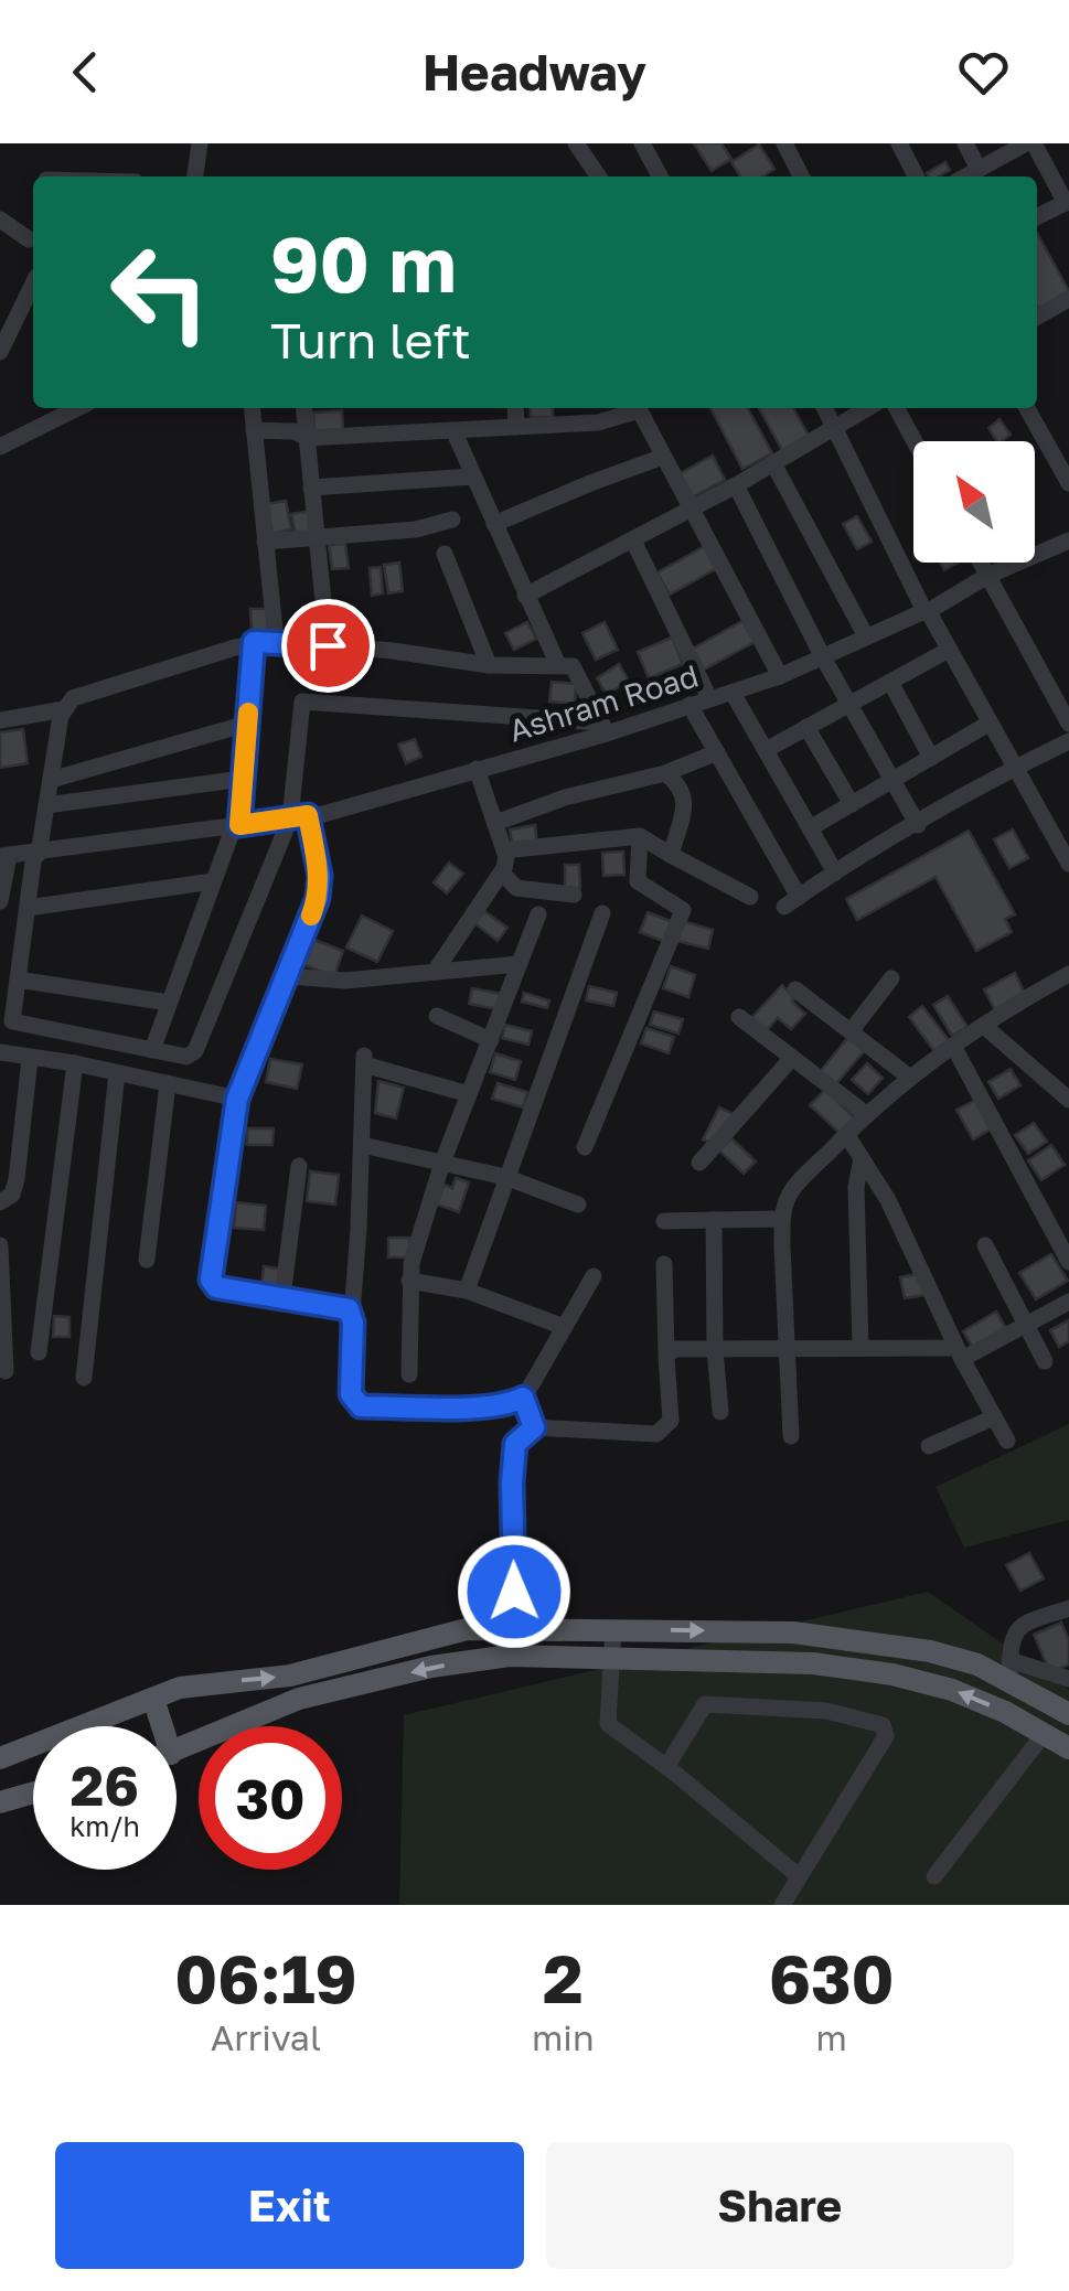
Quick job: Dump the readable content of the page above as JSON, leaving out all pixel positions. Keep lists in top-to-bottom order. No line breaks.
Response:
{"streets":{"street":["Ashram Road"]},"north":"top left","page":{"header":"Headway","turn":["90 m","Turn left"],"speed":"26 km/h","limit":"30","eta":["06:19","Arrival","2","min","630","m"],"buttons":["Exit","Share"]}}
